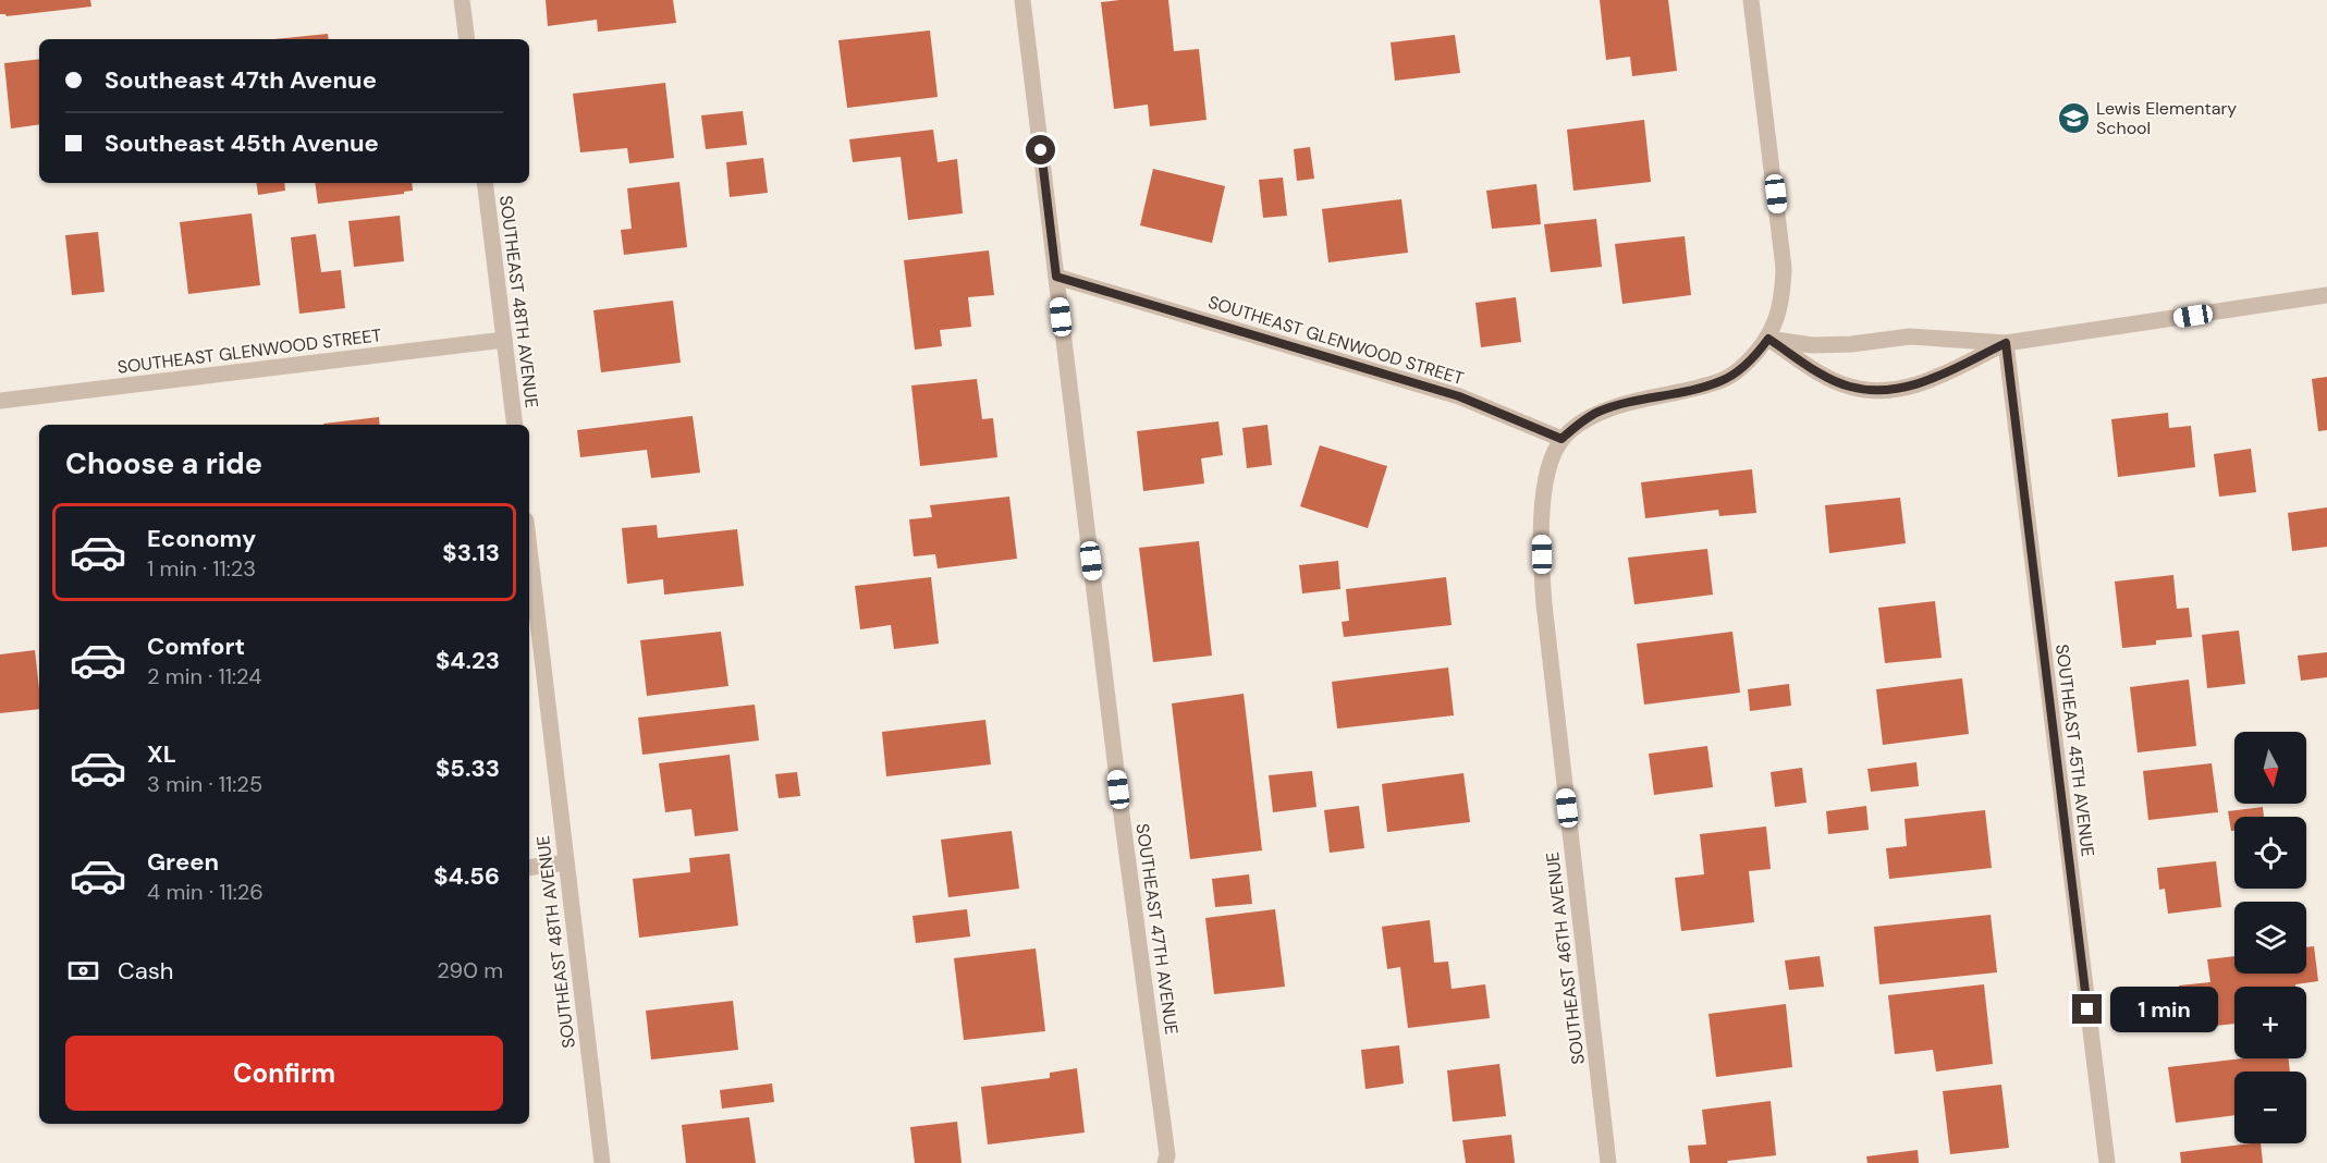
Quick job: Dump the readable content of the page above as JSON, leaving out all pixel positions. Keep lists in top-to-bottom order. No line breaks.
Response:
{"streets":{"street":["SOUTHEAST 48TH AVENUE","SOUTHEAST GLENWOOD STREET","SOUTHEAST 45TH AVENUE","SOUTHEAST 47TH AVENUE","SOUTHEAST 46TH AVENUE"]},"crossings":[["SOUTHEAST 48TH AVENUE","SOUTHEAST GLENWOOD STREET"],["SOUTHEAST GLENWOOD STREET","SOUTHEAST 47TH AVENUE"],["SOUTHEAST GLENWOOD STREET","SOUTHEAST 46TH AVENUE"]],"places":{"school or university":["Lewis Elementary School"]},"north":"bottom","page":{"banner":["Southeast 47th Avenue","Southeast 45th Avenue"],"heading":"Choose a ride","list":[{"name":"Economy","note":"1 min · 11:23","value":"$3.13"},{"name":"Comfort","note":"2 min · 11:24","value":"$4.23"},{"name":"XL","note":"3 min · 11:25","value":"$5.33"},{"name":"Green","note":"4 min · 11:26","value":"$4.56"}],"map_buttons":["+","−"],"pay":["Cash","290 m"],"bubble":"1 min","buttons":"Confirm"}}
